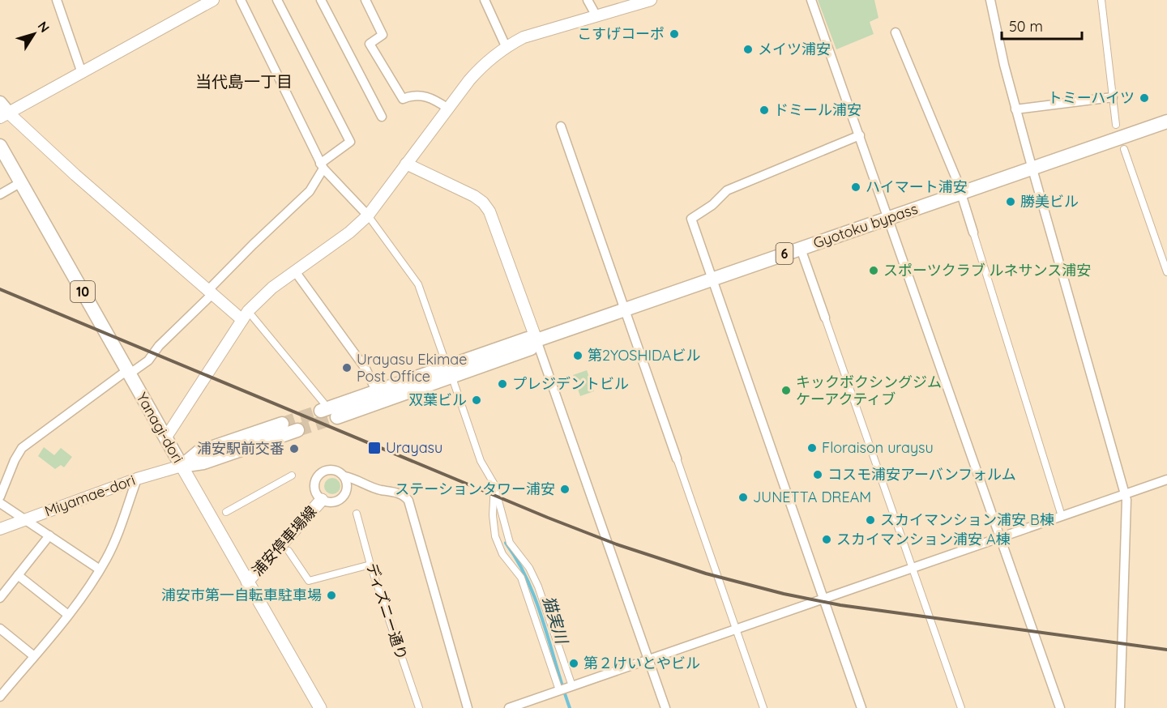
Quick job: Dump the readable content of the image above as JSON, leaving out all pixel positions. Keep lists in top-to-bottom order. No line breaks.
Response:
{"streets":{"main road":["Gyotoku bypass","6","10","Yanagi-dori","浦安停車場線"],"street":["Miyamae-dori","ディズニー通り"]},"crossings":[["Yanagi-dori","Miyamae-dori"],["Yanagi-dori","浦安停車場線"]],"districts":["当代島一丁目"],"water":["猫実川"],"places":{"other":["こすげコーポ","メイツ浦安","トミーハイツ","ドミール浦安","ハイマート浦安","勝美ビル","スポーツクラブ ルネサンス浦安","第2YOSHIDAビル","Urayasu Ekimae Post Office","プレジデントビル","キックボクシングジム ケーアクティブ","双葉ビル","Floraison uraysu","浦安駅前交番","コスモ浦安アーバンフォルム","ステーションタワー浦安","JUNETTA DREAM","スカイマンション浦安 B棟","スカイマンション浦安 A棟","浦安市第一自転車駐車場","第２けいとやビル"],"transit":["Urayasu"]},"scale_bar":"50 m","north":"top right"}
